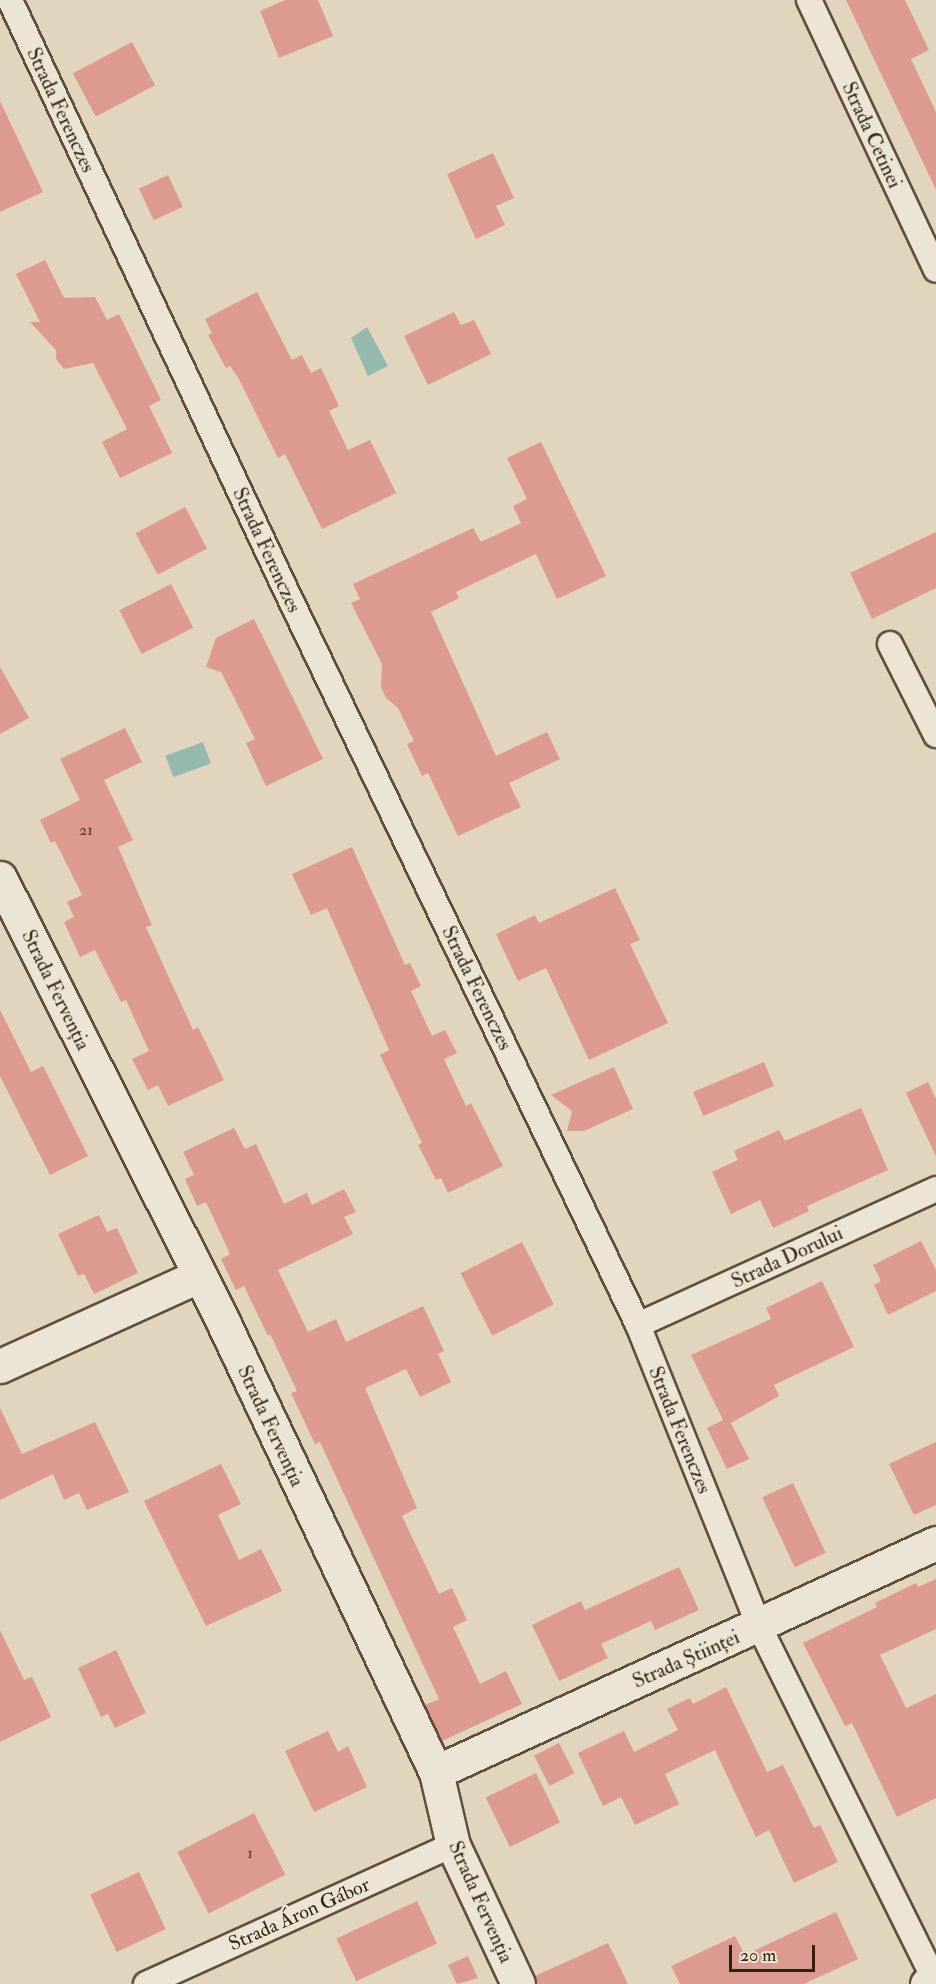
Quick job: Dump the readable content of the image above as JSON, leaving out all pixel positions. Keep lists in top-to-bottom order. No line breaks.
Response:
{"streets":{"street":["Strada Ferenczes","Strada Cetinei","Strada Fervenția","Strada Dorului","Strada Științei","Strada Áron Gábor"]},"crossings":[["Strada Ferenczes","Strada Dorului"],["Strada Ferenczes","Strada Științei"],["Strada Fervenția","Strada Științei"],["Strada Fervenția","Strada Áron Gábor"]],"house_numbers":["21","1"],"scale_bar":"20 m"}
